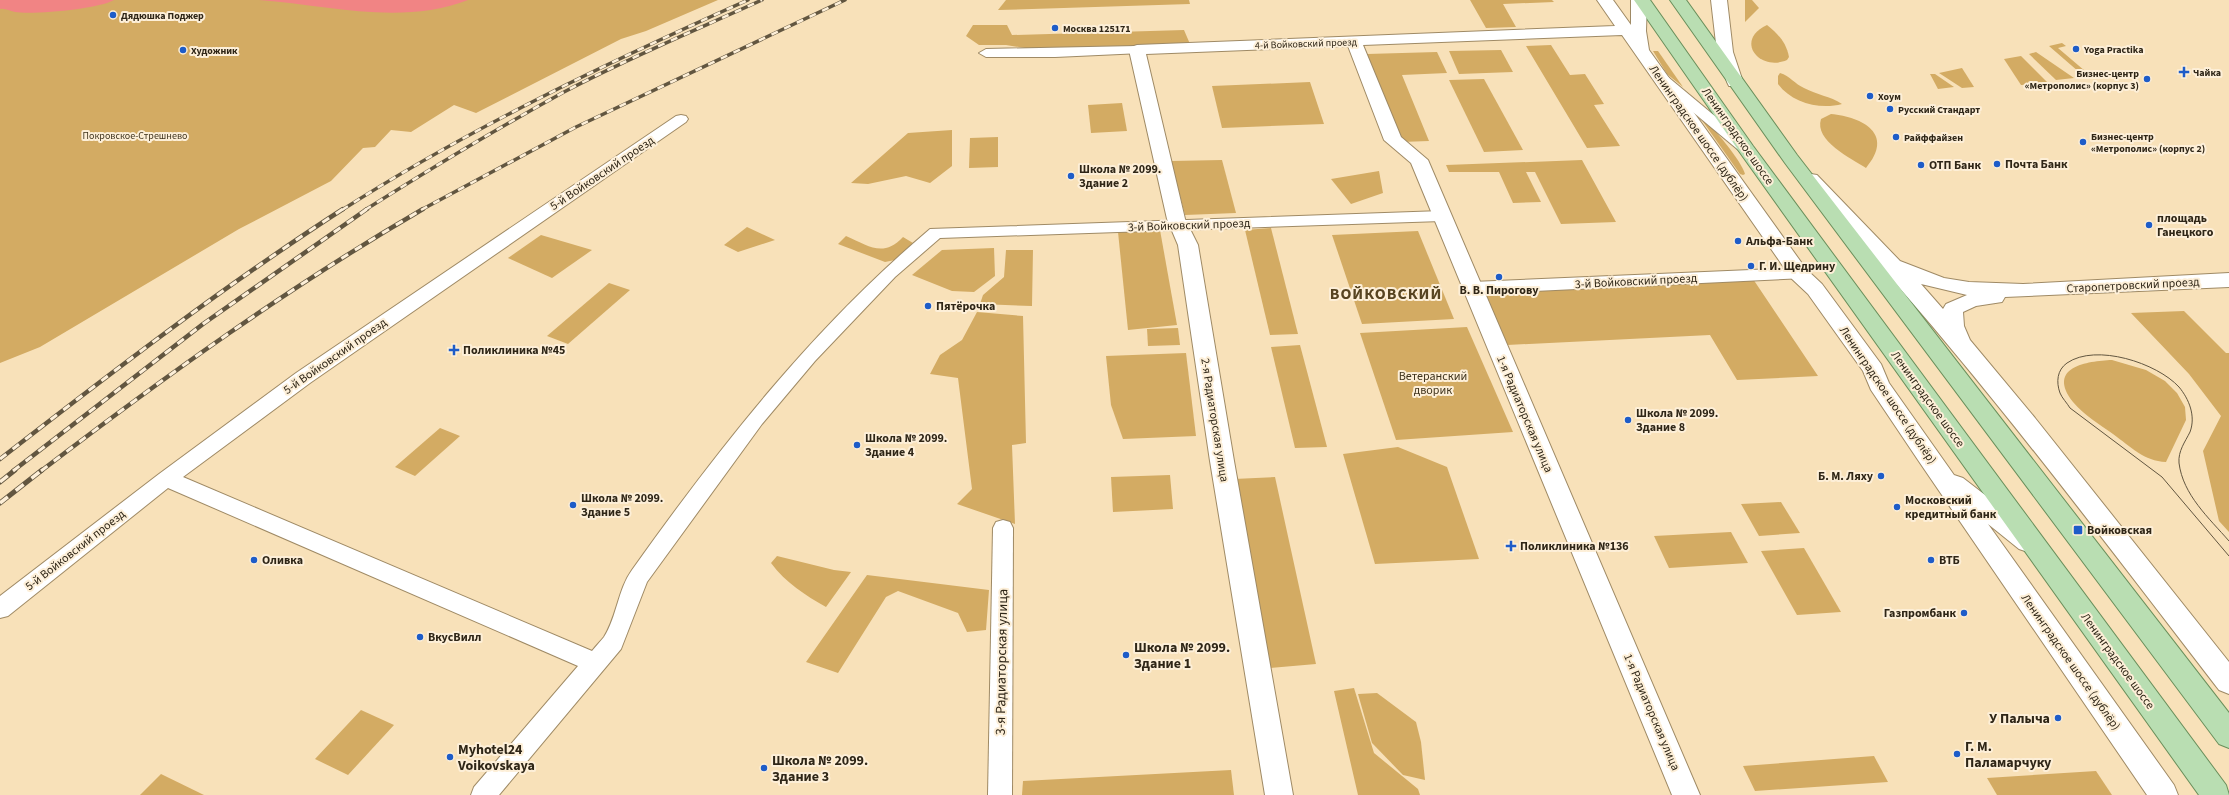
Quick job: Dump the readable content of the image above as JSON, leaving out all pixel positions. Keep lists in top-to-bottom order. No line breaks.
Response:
{"streets":{"main road":["Ленинградское шоссе"],"street":["4-й Войковский проезд","Ленинградское шоссе (дублёр)","5-й Войковский проезд","3-й Войковский проезд","Старопетровский проезд","1-я Радиаторская улица","2-я Радиаторская улица","3-я Радиаторская улица"]},"crossings":[["4-й Войковский проезд","Ленинградское шоссе (дублёр)"],["4-й Войковский проезд","1-я Радиаторская улица"],["4-й Войковский проезд","2-я Радиаторская улица"],["Ленинградское шоссе (дублёр)","3-й Войковский проезд"],["3-й Войковский проезд","1-я Радиаторская улица"],["3-й Войковский проезд","2-я Радиаторская улица"]],"districts":["ВОЙКОВСКИЙ"],"parks":["Покровское-Стрешнево","Ветеранский дворик"],"places":{"other":["Дядюшка Поджер","Москва 125171","Yoga Practika","Художник","Бизнес-центр «Метрополис» (корпус 3)","Хоум","Русский Стандарт","Райффайзен","Бизнес-центр «Метрополис» (корпус 2)","Почта Банк","ОТП Банк","Школа № 2099. Здание 2","площадь Ганецкого","Альфа-Банк","Г. И. Щедрину","В. В. Пирогову","Пятёрочка","Школа № 2099. Здание 8","Школа № 2099. Здание 4","Б. М. Ляху","Школа № 2099. Здание 5","Московский кредитный банк","Оливка","ВТБ","Газпромбанк","ВкусВилл","Школа № 2099. Здание 1","У Палыча","Г. М. Паламарчуку","Myhotel24 Voikovskaya","Школа № 2099. Здание 3"],"health":["Чайка","Поликлиника №45","Поликлиника №136"],"transit":["Войковская"]}}
